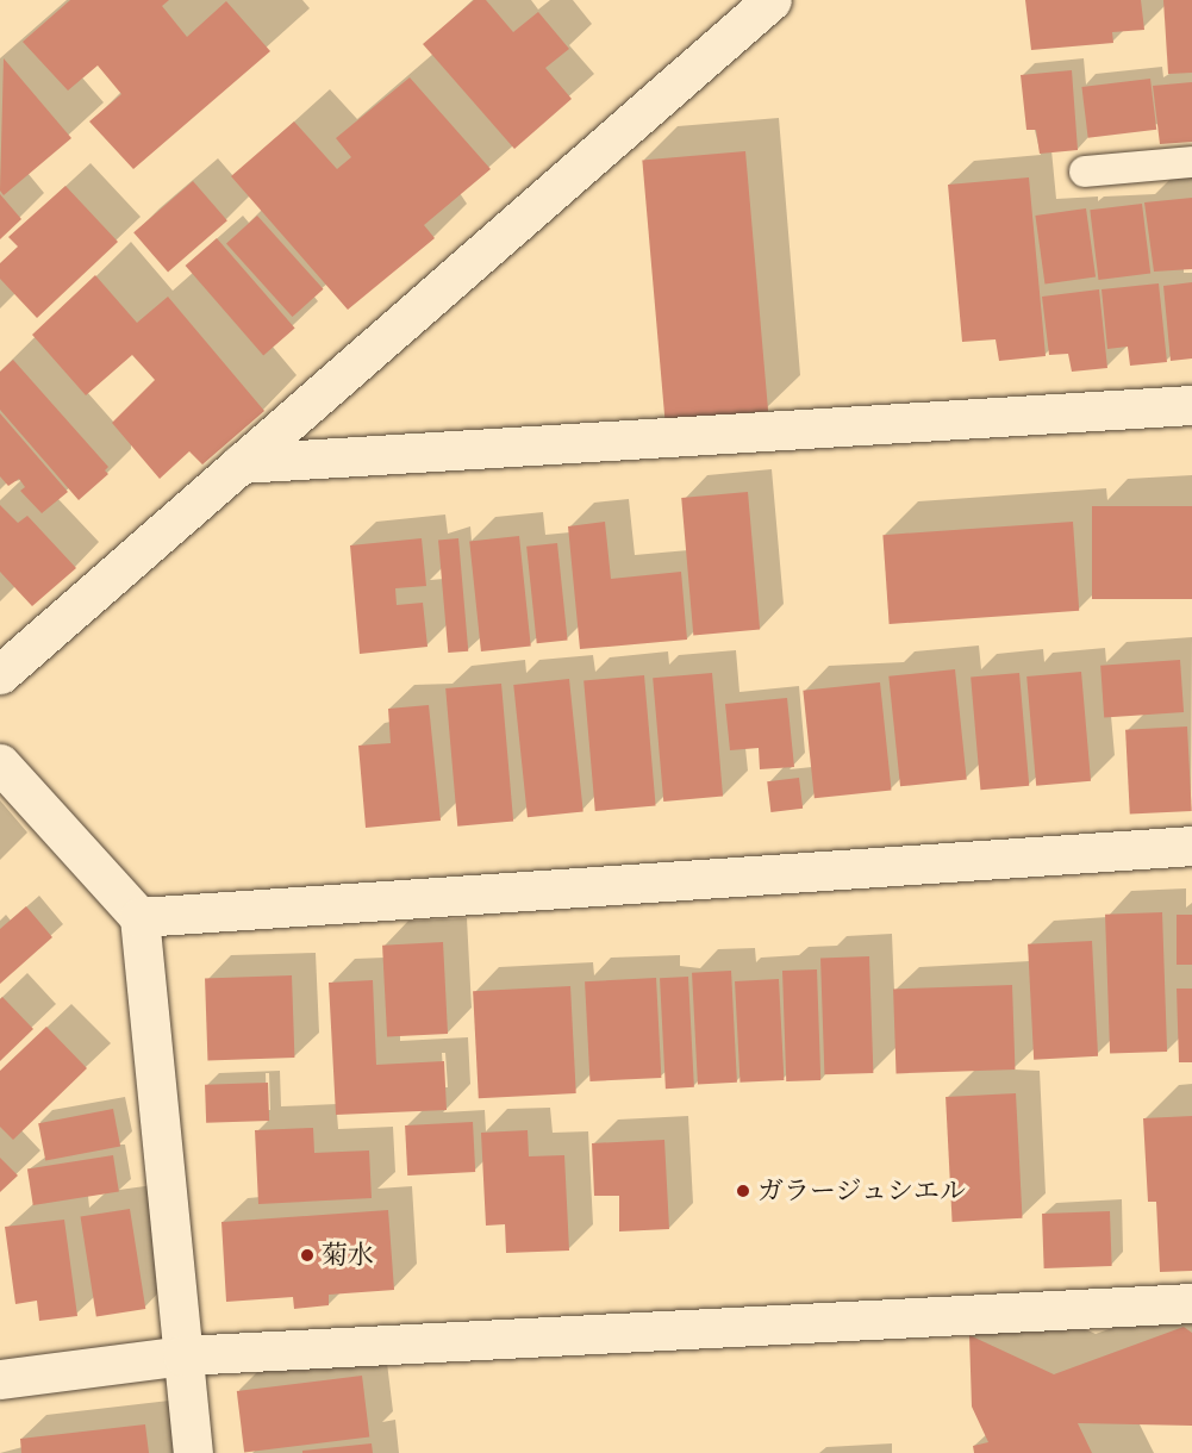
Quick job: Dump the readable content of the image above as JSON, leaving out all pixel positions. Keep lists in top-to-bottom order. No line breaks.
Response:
{"places":["ガラージュシエル","菊水"]}
